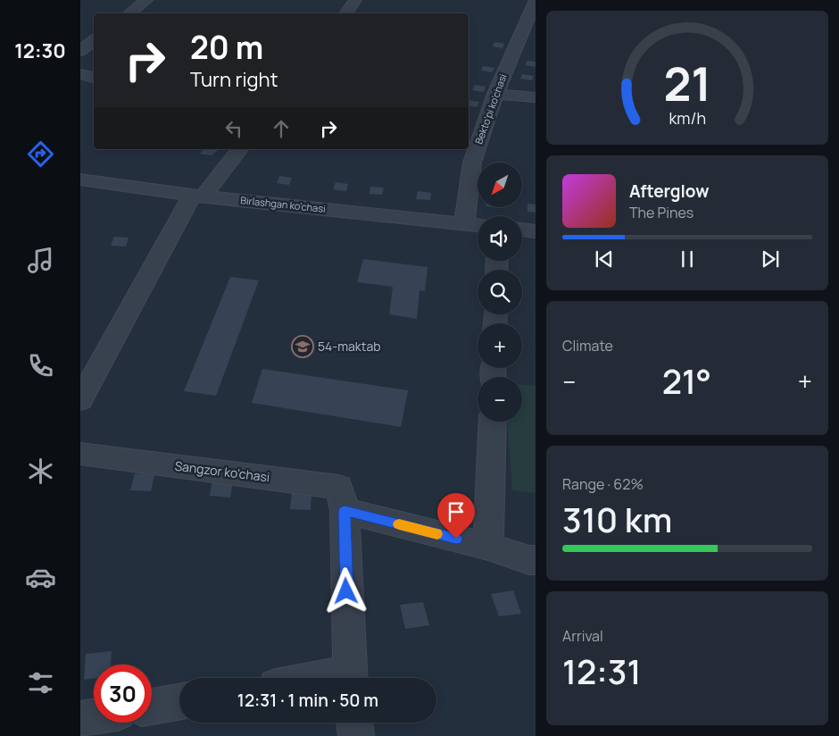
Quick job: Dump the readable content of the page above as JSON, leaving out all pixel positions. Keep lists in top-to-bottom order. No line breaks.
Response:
{"streets":{"street":["Bekto'pi ko'chasi","Birlashgan ko'chasi","Sangzor ko'chasi"]},"crossings":[["Bekto'pi ko'chasi","Birlashgan ko'chasi"]],"places":{"school or university":["54-maktab"]},"north":"bottom left","page":{"tabs":"12:30","turn":["20 m","Turn right"],"map_buttons":["+","−"],"song":["Afterglow","The Pines"],"tile":["Climate",["Range · 62%","310 km"],["Arrival","12:31"]],"heat":["−","21°","+"],"limit":"30","trip":"12:31 · 1 min · 50 m","gauge":["21","km/h"]}}
